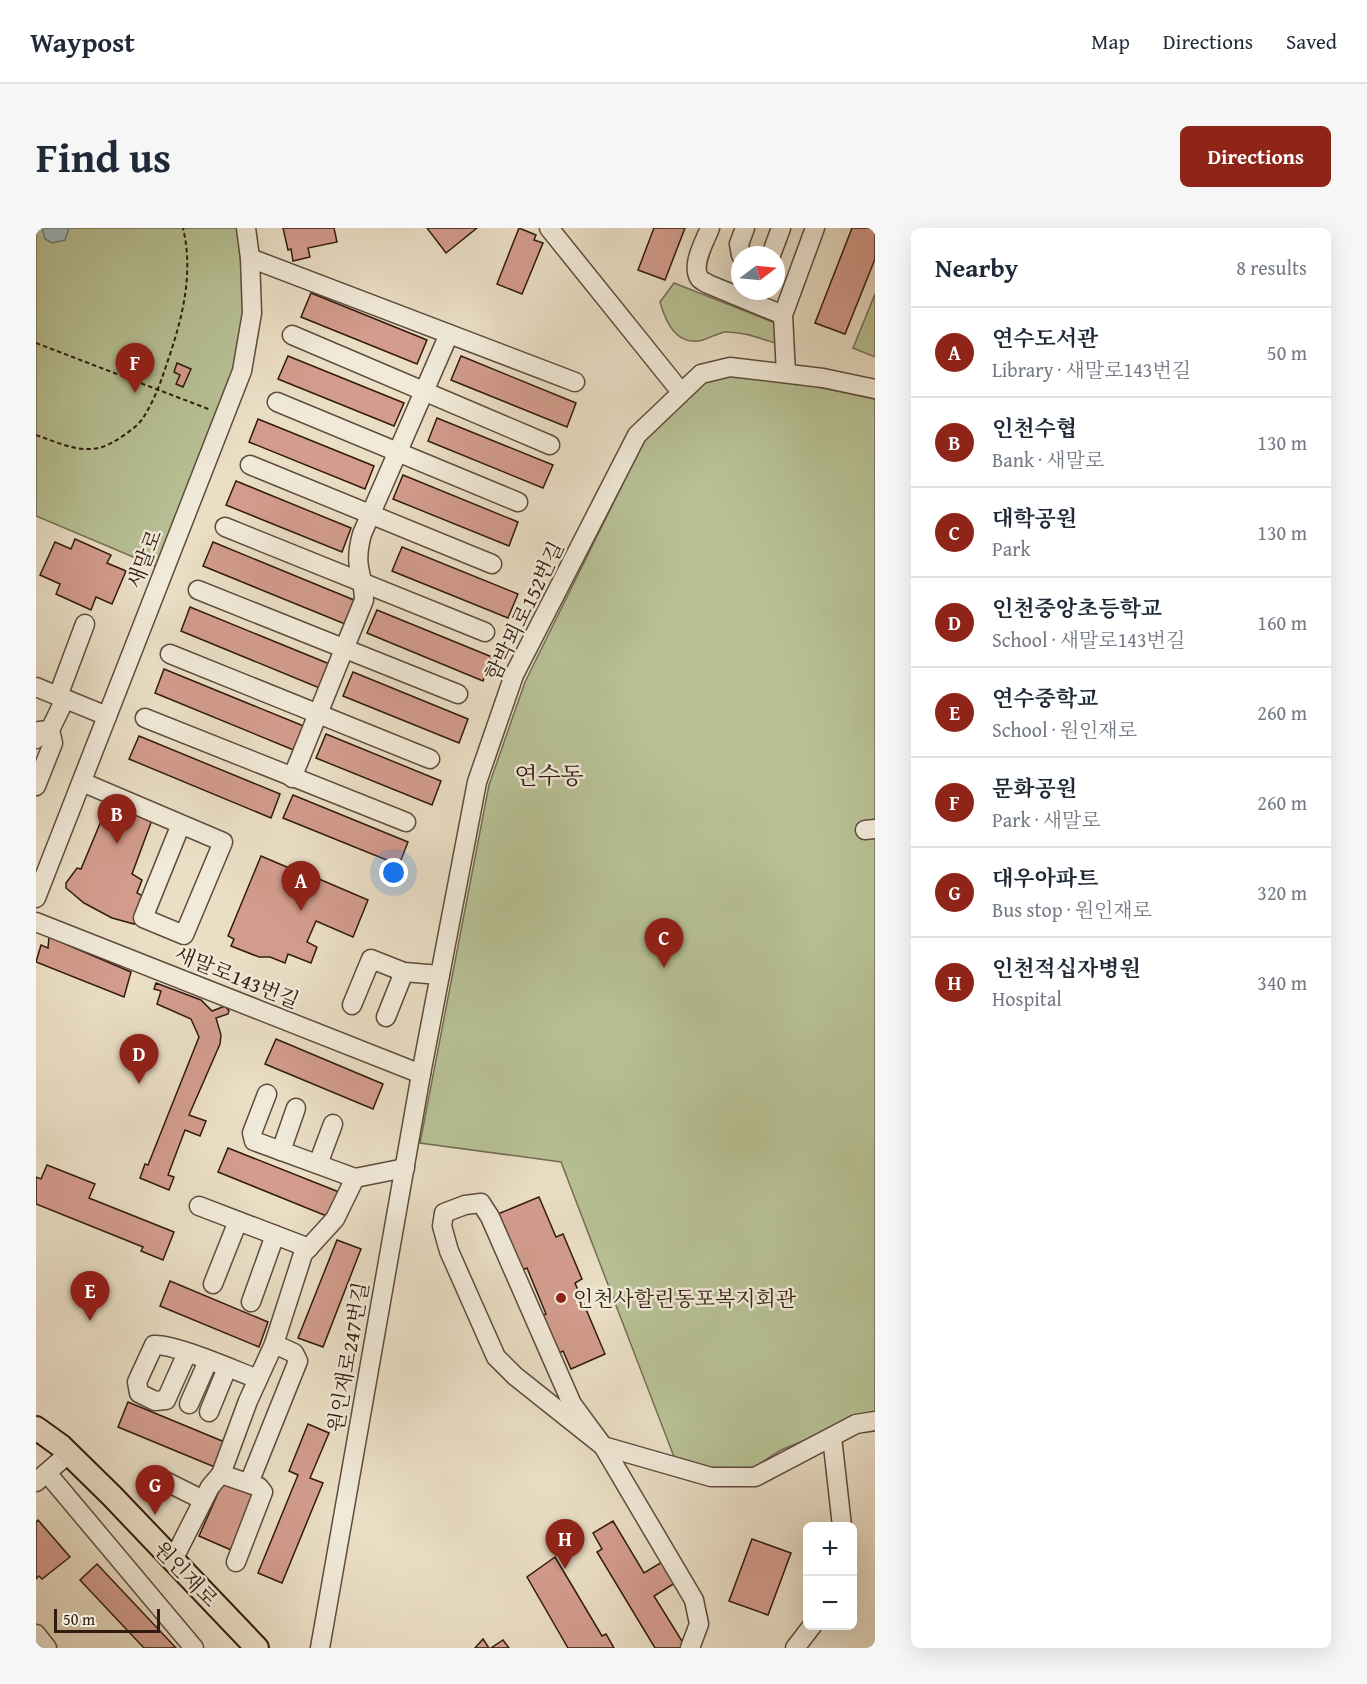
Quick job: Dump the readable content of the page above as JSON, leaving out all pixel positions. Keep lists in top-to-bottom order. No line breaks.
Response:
{"streets":{"main road":["원인재로"],"street":["새말로","함박뫼로152번길","새말로143번길","원인재로247번길"]},"crossings":[["함박뫼로152번길","새말로143번길"],["함박뫼로152번길","원인재로247번길"],["새말로143번길","원인재로247번길"]],"districts":["연수동"],"places":["인천사할린동포복지회관"],"scale_bar":"50 m","north":"right","page":{"header":"Waypost","nav":["Map","Directions","Saved"],"title":"Find us","buttons":"Directions","heading":["Nearby","8 results"],"list":[{"mark":"A","name":"연수도서관","note":"Library · 새말로143번길","value":"50 m"},{"mark":"B","name":"인천수협","note":"Bank · 새말로","value":"130 m"},{"mark":"C","name":"대학공원","note":"Park","value":"130 m"},{"mark":"D","name":"인천중앙초등학교","note":"School · 새말로143번길","value":"160 m"},{"mark":"E","name":"연수중학교","note":"School · 원인재로","value":"260 m"},{"mark":"F","name":"문화공원","note":"Park · 새말로","value":"260 m"},{"mark":"G","name":"대우아파트","note":"Bus stop · 원인재로","value":"320 m"},{"mark":"H","name":"인천적십자병원","note":"Hospital","value":"340 m"}],"pins":["F","B","A","C","D","E","G","H"],"map_buttons":["+","−"],"scale":"50 m"}}
